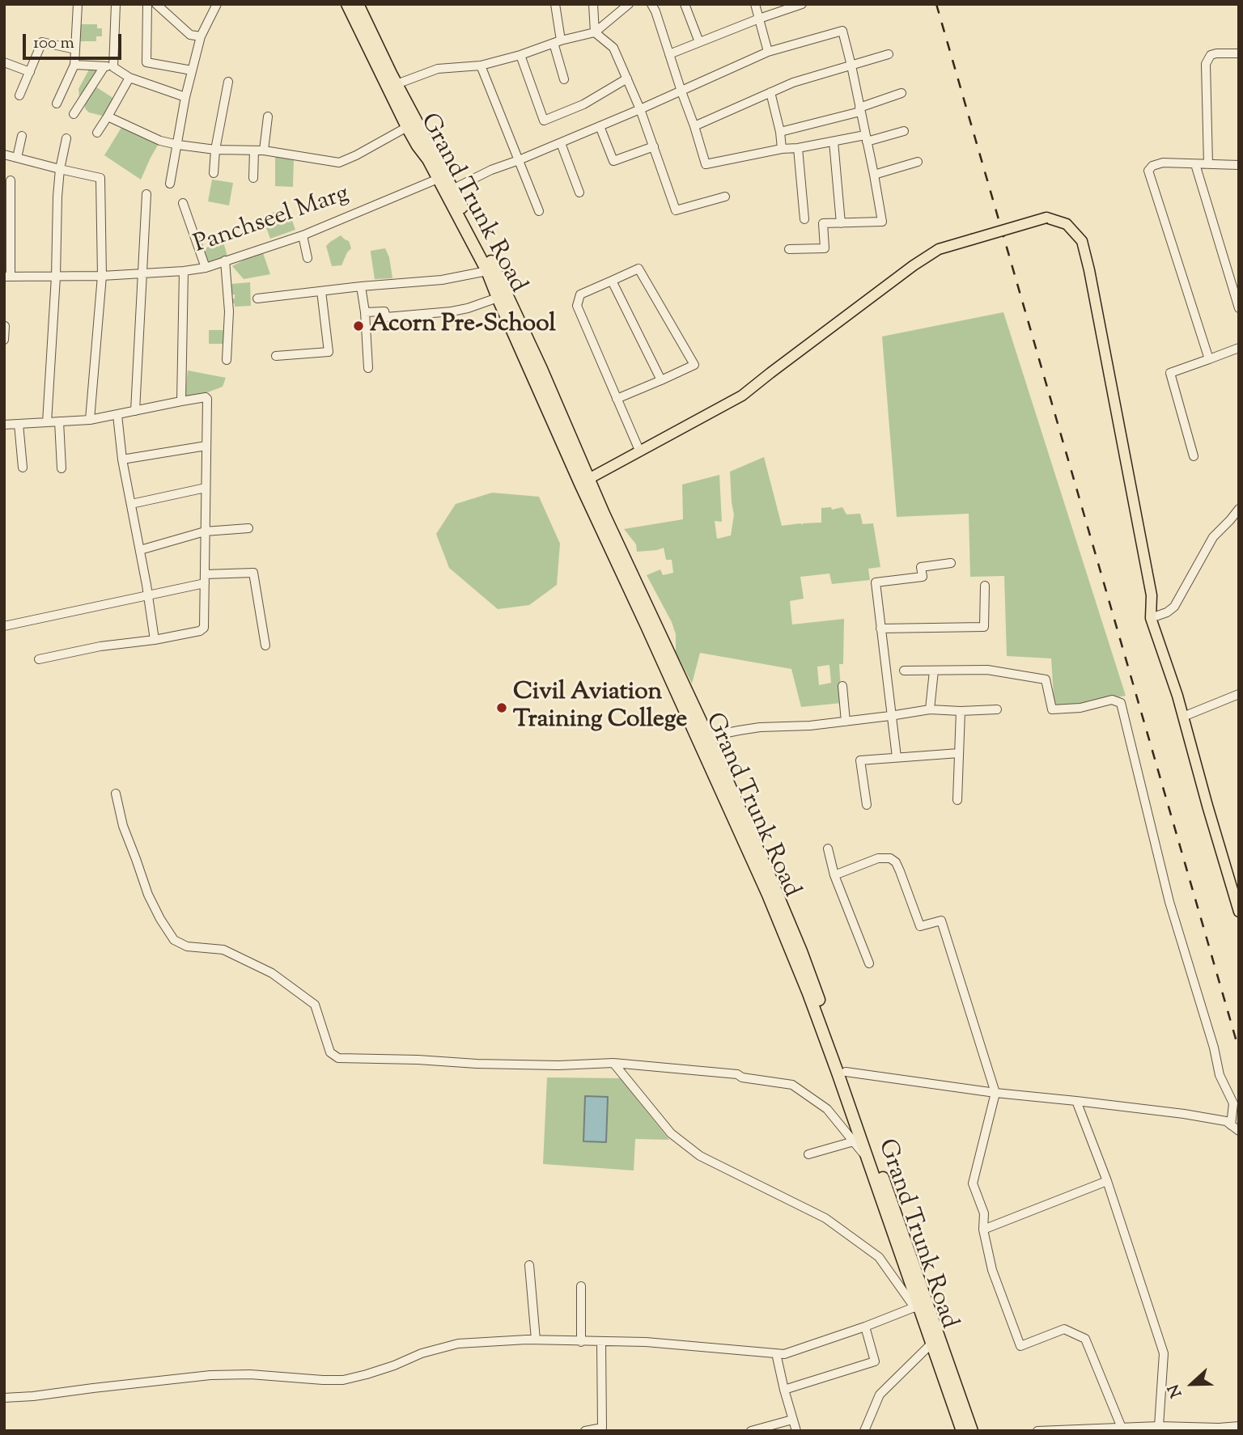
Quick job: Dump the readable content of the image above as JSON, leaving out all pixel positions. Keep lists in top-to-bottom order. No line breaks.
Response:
{"streets":{"highway":["Grand Trunk Road"],"street":["Panchseel Marg"]},"crossings":[["Grand Trunk Road","Panchseel Marg"]],"places":["Acorn Pre-School","Civil Aviation Training College"],"scale_bar":"100 m","north":"left"}
